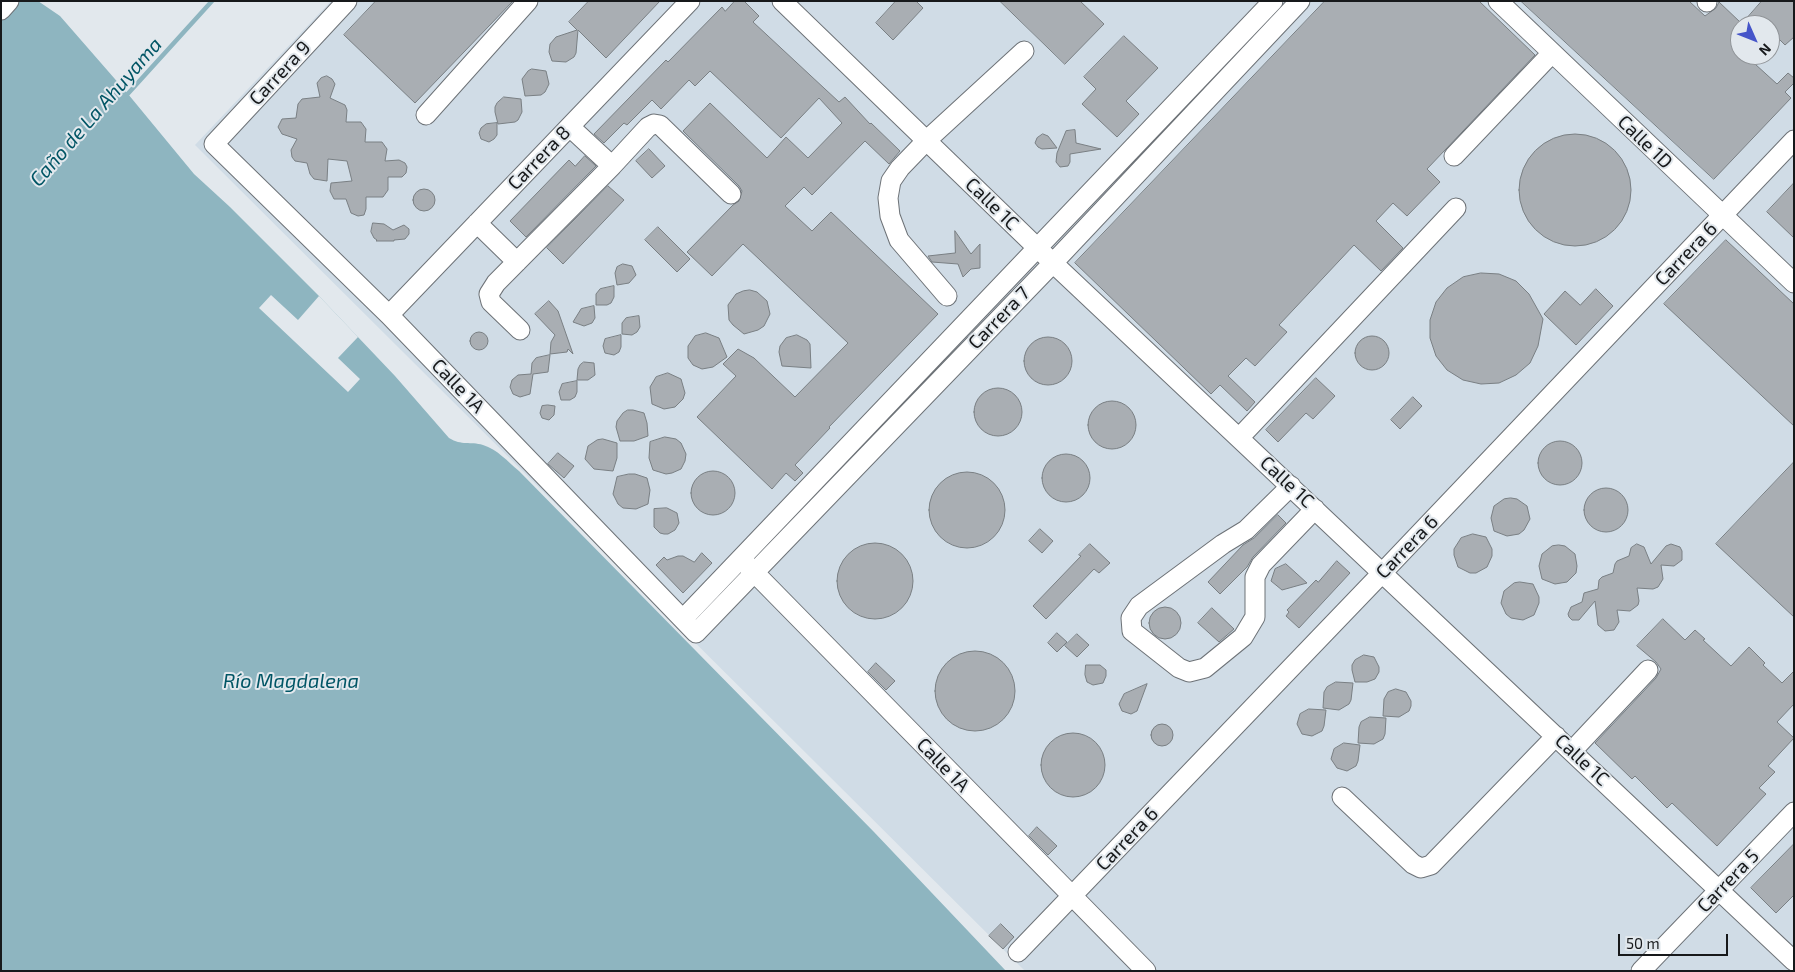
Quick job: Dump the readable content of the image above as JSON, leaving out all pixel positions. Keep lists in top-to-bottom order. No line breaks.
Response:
{"streets":{"street":["Carrera 9","Calle 1D","Carrera 8","Calle 1C","Carrera 6","Carrera 7","Calle 1A","Carrera 5"]},"crossings":[["Carrera 9","Calle 1A"],["Calle 1D","Carrera 6"],["Carrera 8","Calle 1A"],["Calle 1C","Carrera 6"],["Calle 1C","Carrera 7"],["Calle 1C","Carrera 5"],["Carrera 6","Calle 1A"],["Carrera 7","Calle 1A"]],"water":["Caño de La Ahuyama","Río Magdalena"],"scale_bar":"50 m","north":"bottom right"}
